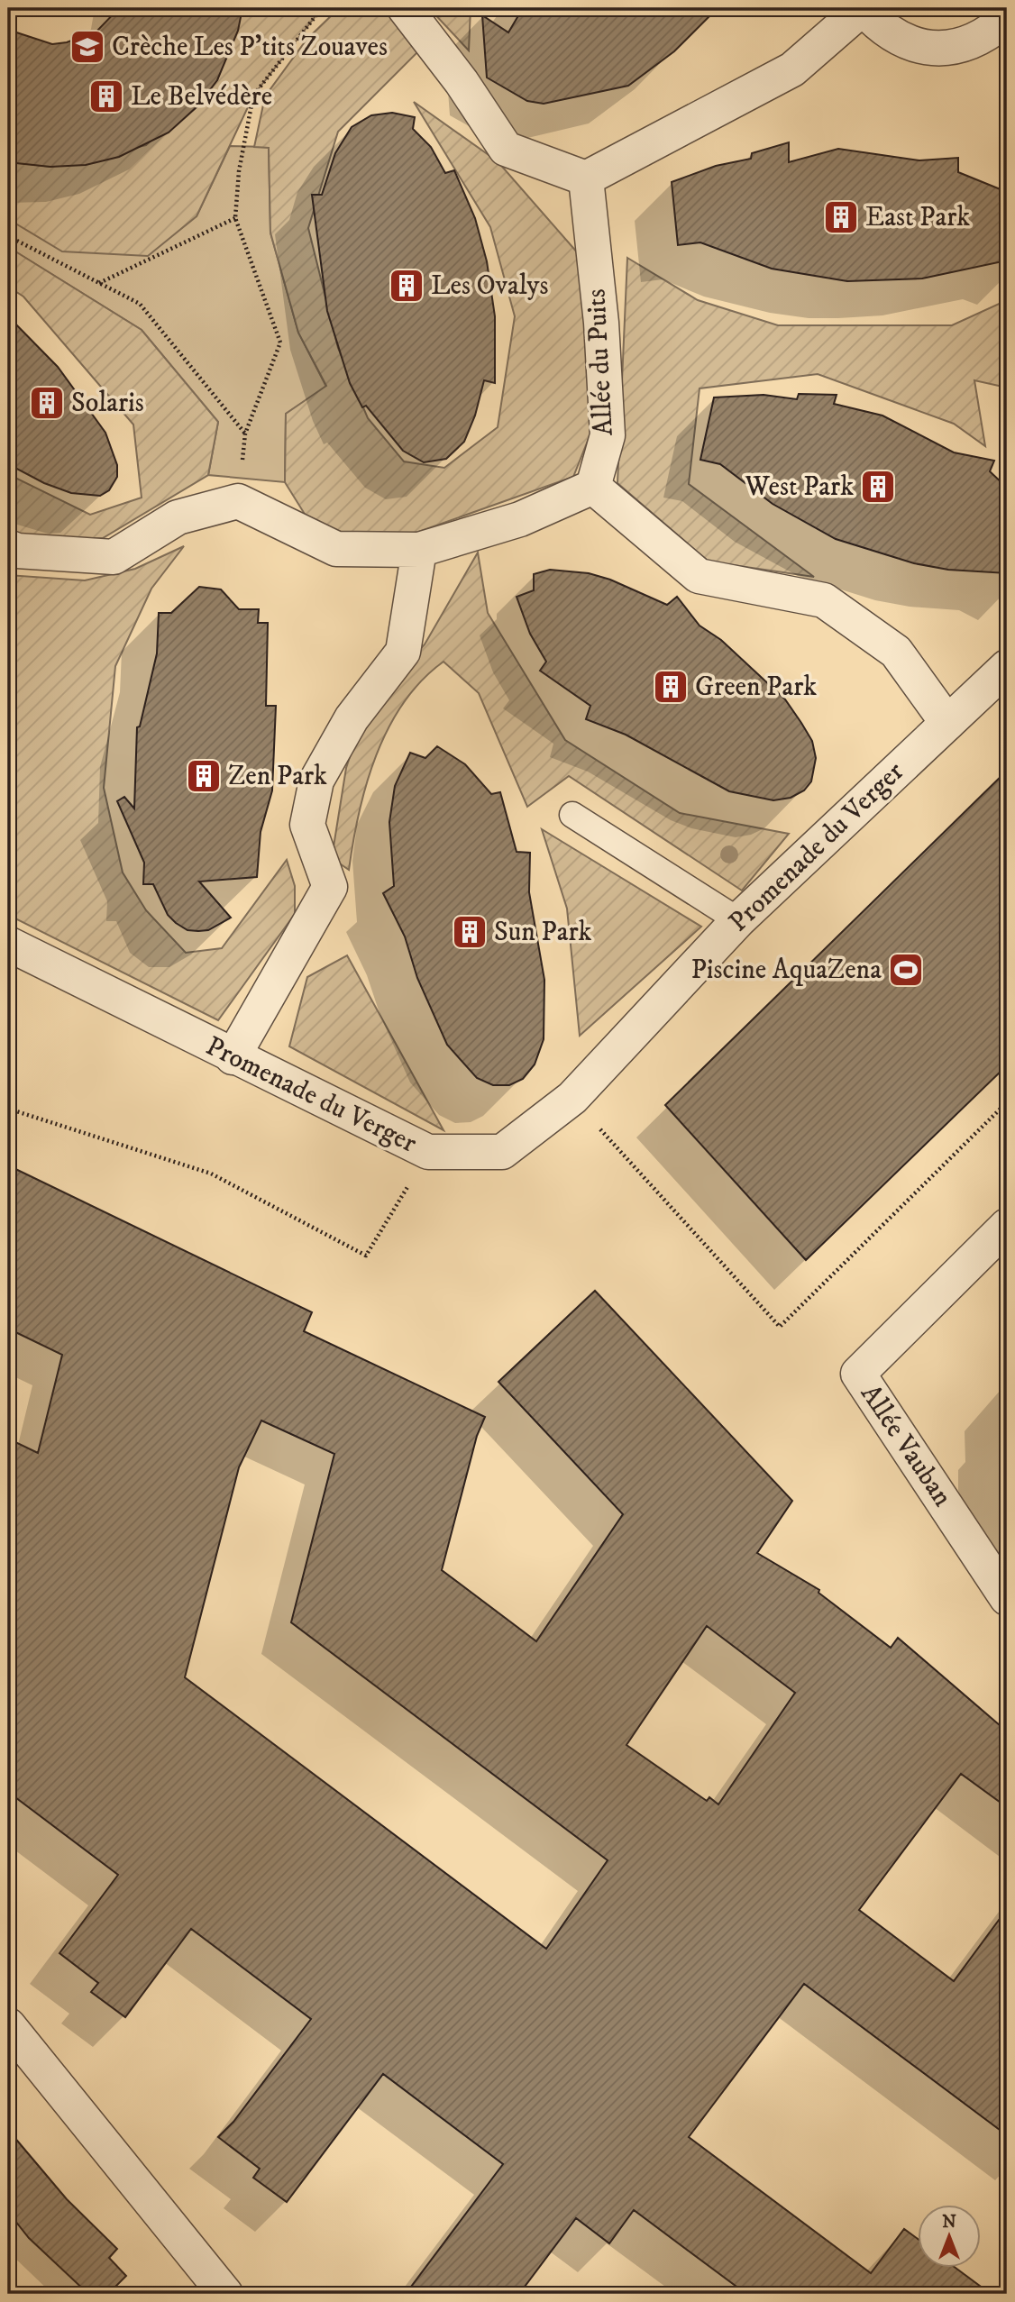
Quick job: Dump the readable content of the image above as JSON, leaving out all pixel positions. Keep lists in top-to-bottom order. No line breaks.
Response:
{"streets":{"street":["Allée du Puits","Promenade du Verger","Allée Vauban"]},"places":{"school or university":["Crèche Les P’tits Zouaves"],"building":["Le Belvédère","East Park","Les Ovalys","Solaris","West Park","Green Park","Zen Park","Sun Park"],"sports":["Piscine AquaZena"]},"north":"top"}
